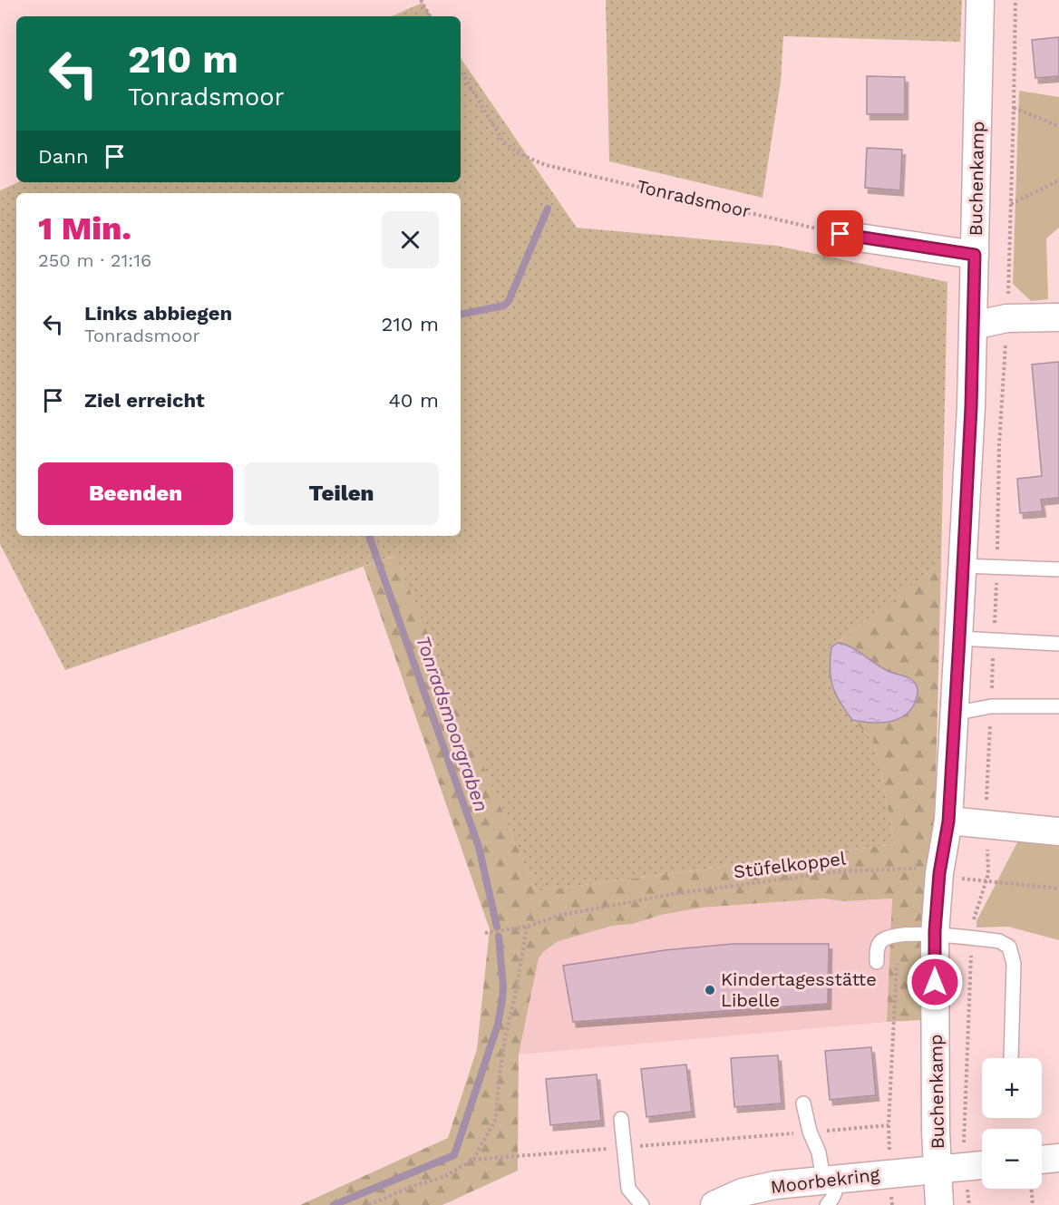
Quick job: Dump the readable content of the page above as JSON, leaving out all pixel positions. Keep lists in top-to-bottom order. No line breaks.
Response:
{"streets":{"street":["Buchenkamp","Moorbekring"],"path":["Tonradsmoor","Stüfelkoppel"]},"crossings":[["Buchenkamp","Stüfelkoppel"],["Buchenkamp","Moorbekring"]],"water":["Tonradsmoorgraben"],"places":["Kindertagesstätte Libelle"],"page":{"turn":["210 m","Tonradsmoor"],"then":"Dann","heading":["1 Min.","250 m · 21:16"],"list":[{"name":"Links abbiegen","note":"Tonradsmoor","value":"210 m"},{"name":"Ziel erreicht","value":"40 m"}],"buttons":["Beenden","Teilen"],"map_buttons":["+","−"]}}
